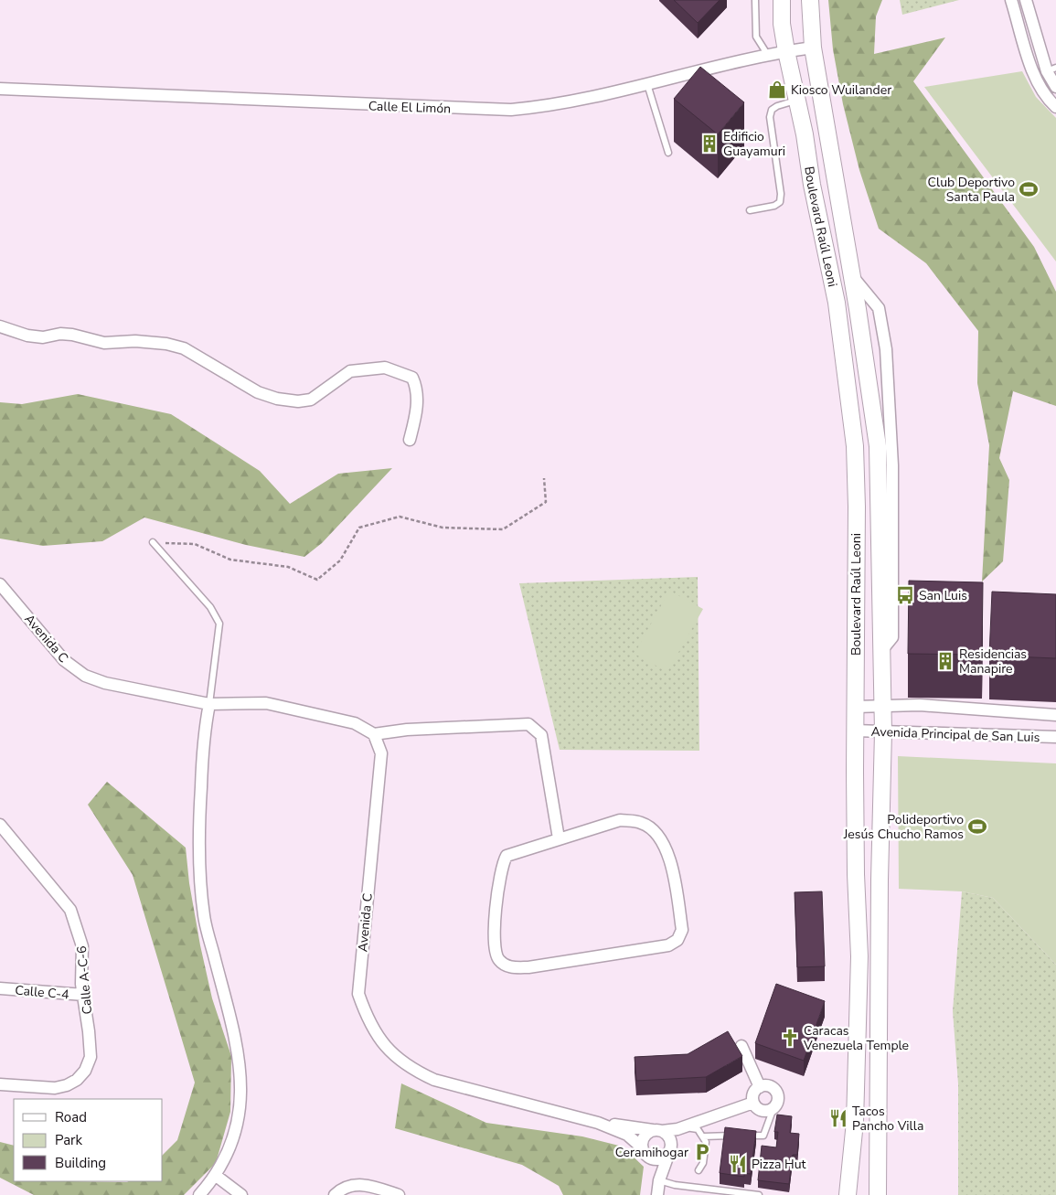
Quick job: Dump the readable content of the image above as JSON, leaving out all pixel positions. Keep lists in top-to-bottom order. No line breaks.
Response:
{"streets":{"main road":["Boulevard Raúl Leoni"],"street":["Calle El Limón","Avenida C","Avenida Principal de San Luis","Calle A-C-6","Calle C-4"]},"crossings":[["Calle El Limón","Boulevard Raúl Leoni"],["Boulevard Raúl Leoni","Avenida Principal de San Luis"],["Calle A-C-6","Calle C-4"]],"places":{"shop":["Kiosco Wuilander"],"building":["Edificio Guayamuri","Residencias Manapire"],"sports":["Club Deportivo Santa Paula","Polideportivo Jesús Chucho Ramos"],"bus stop":["San Luis"],"church":["Caracas Venezuela Temple"],"restaurant":["Tacos Pancho Villa","Pizza Hut"],"parking":["Ceramihogar"]},"legend":["Road","Park","Building"]}
